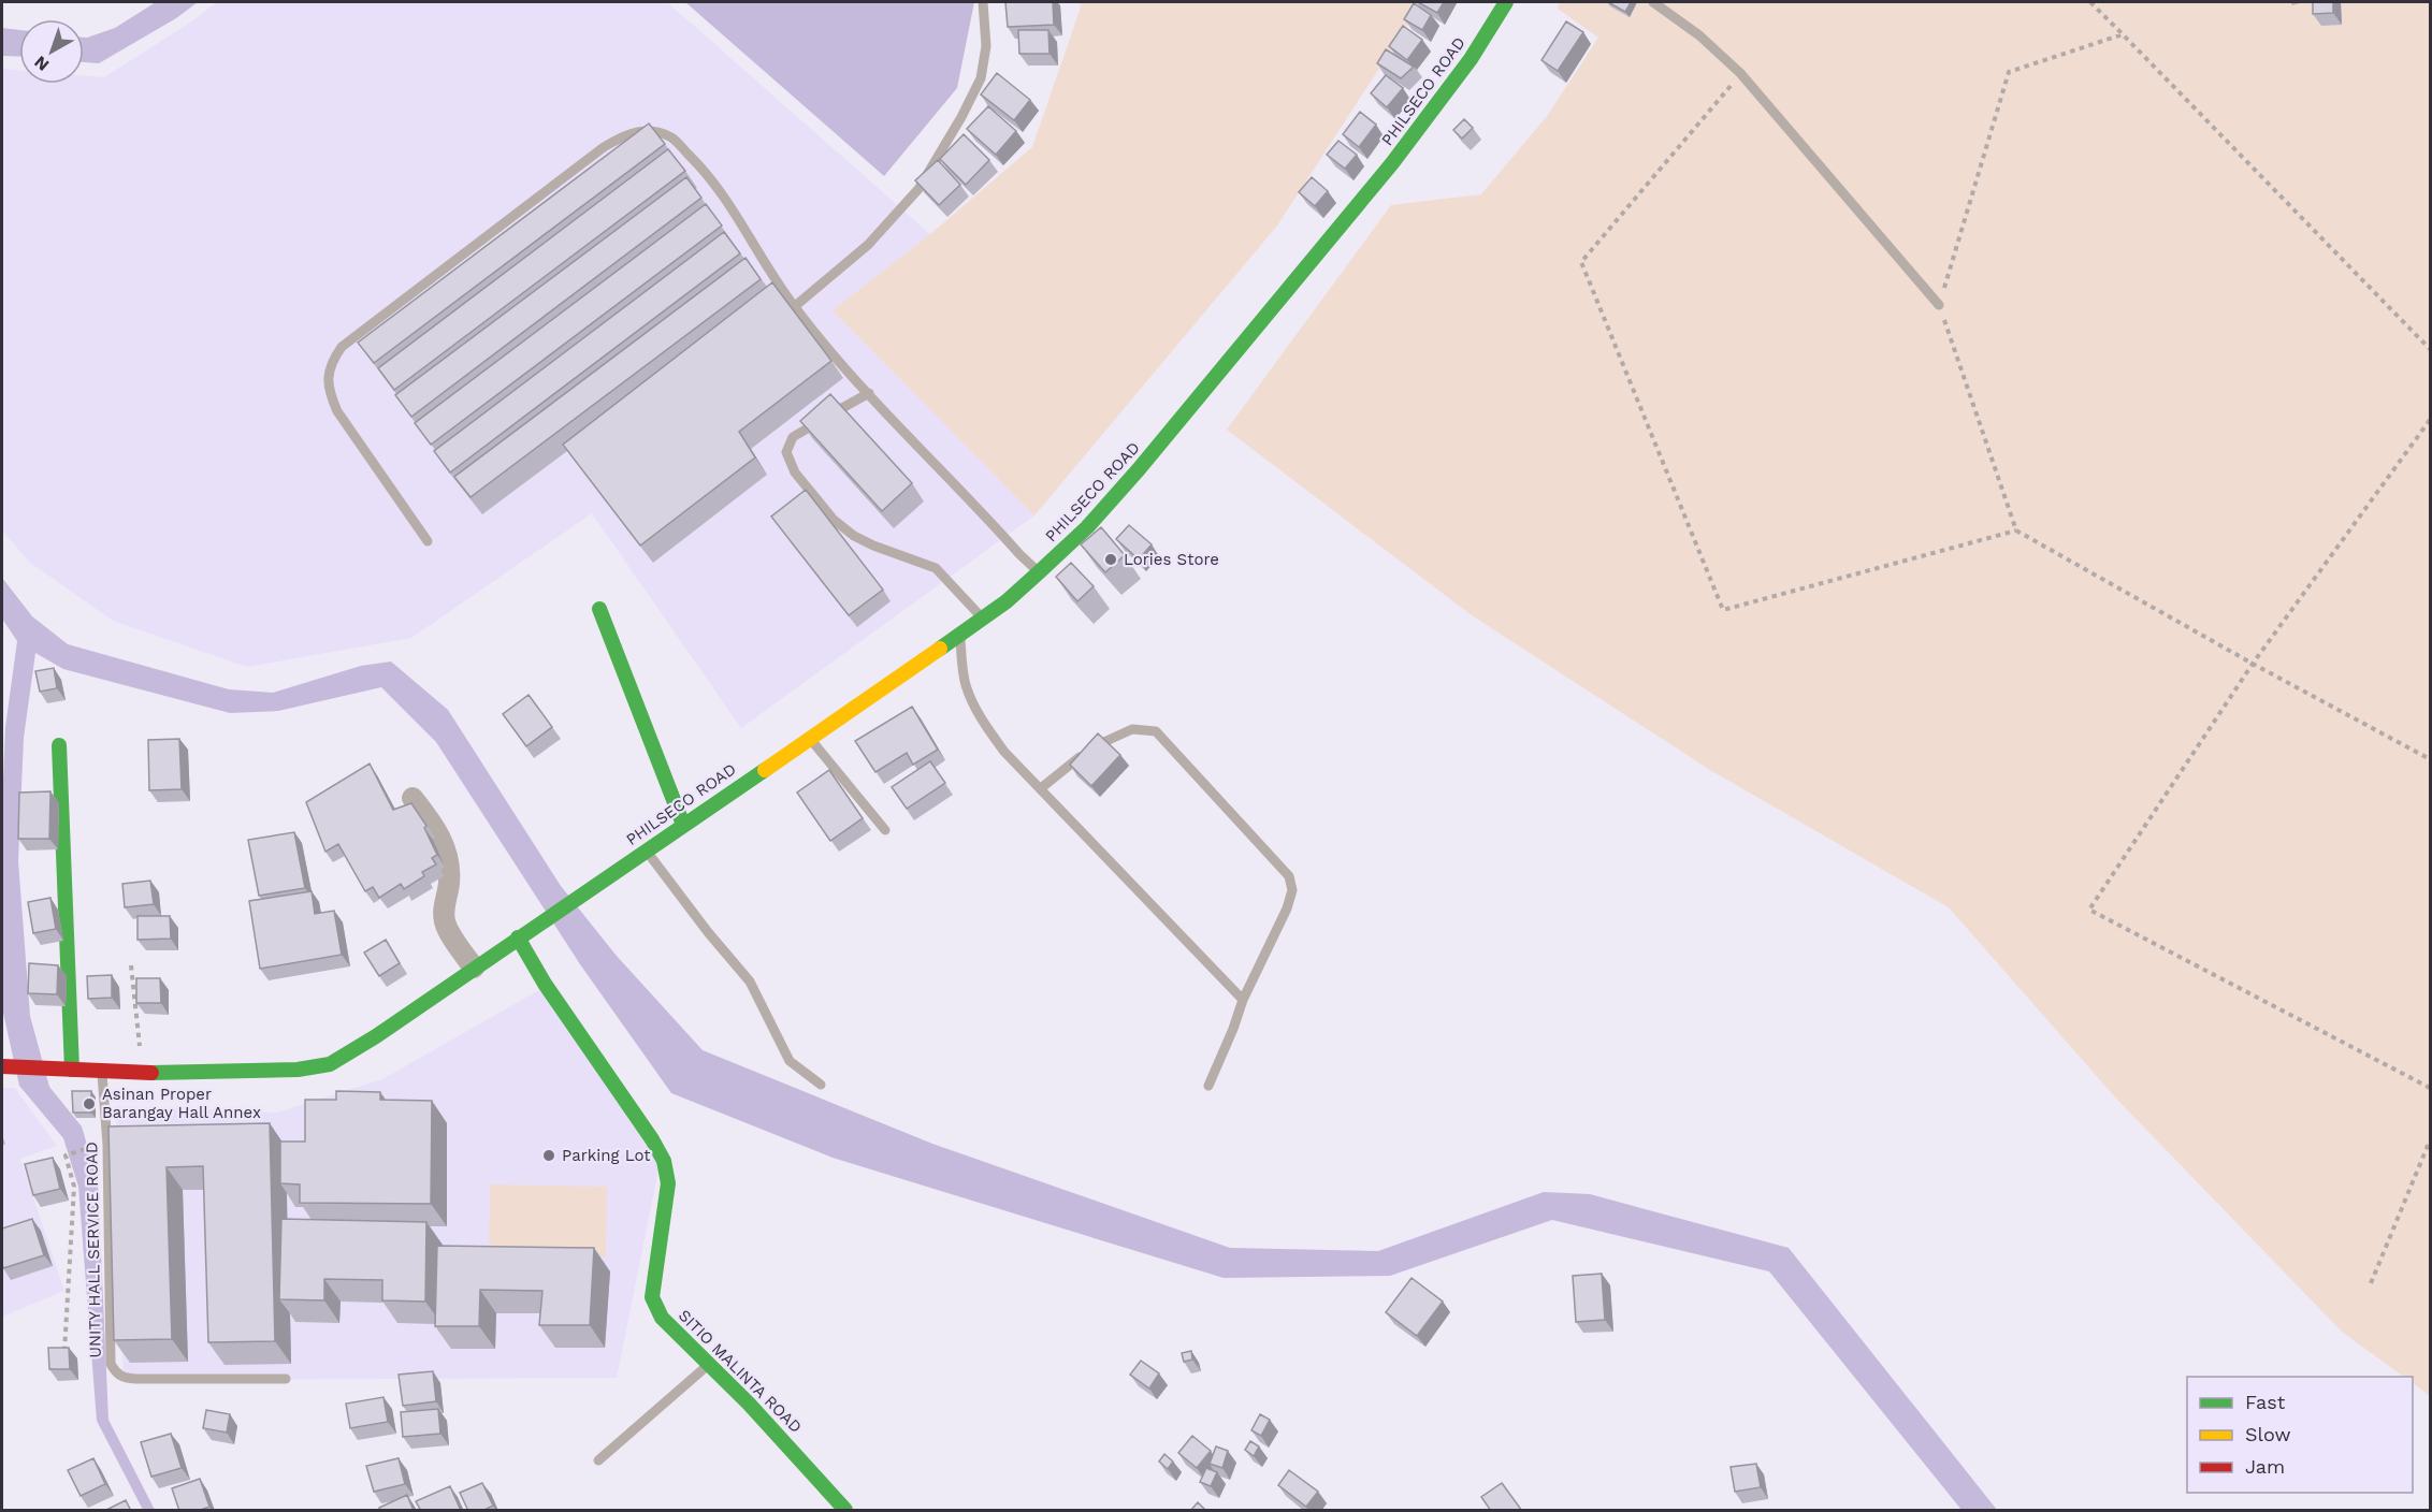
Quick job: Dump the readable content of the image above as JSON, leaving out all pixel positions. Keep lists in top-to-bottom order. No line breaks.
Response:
{"streets":{"street":["PHILSECO ROAD","SITIO MALINTA ROAD"],"lane":["UNITY HALL SERVICE ROAD"]},"crossings":[["PHILSECO ROAD","UNITY HALL SERVICE ROAD"],["PHILSECO ROAD","SITIO MALINTA ROAD"]],"places":["Lories Store","Asinan Proper Barangay Hall Annex","Parking Lot"],"legend":["Fast","Slow","Jam"],"north":"bottom left"}
